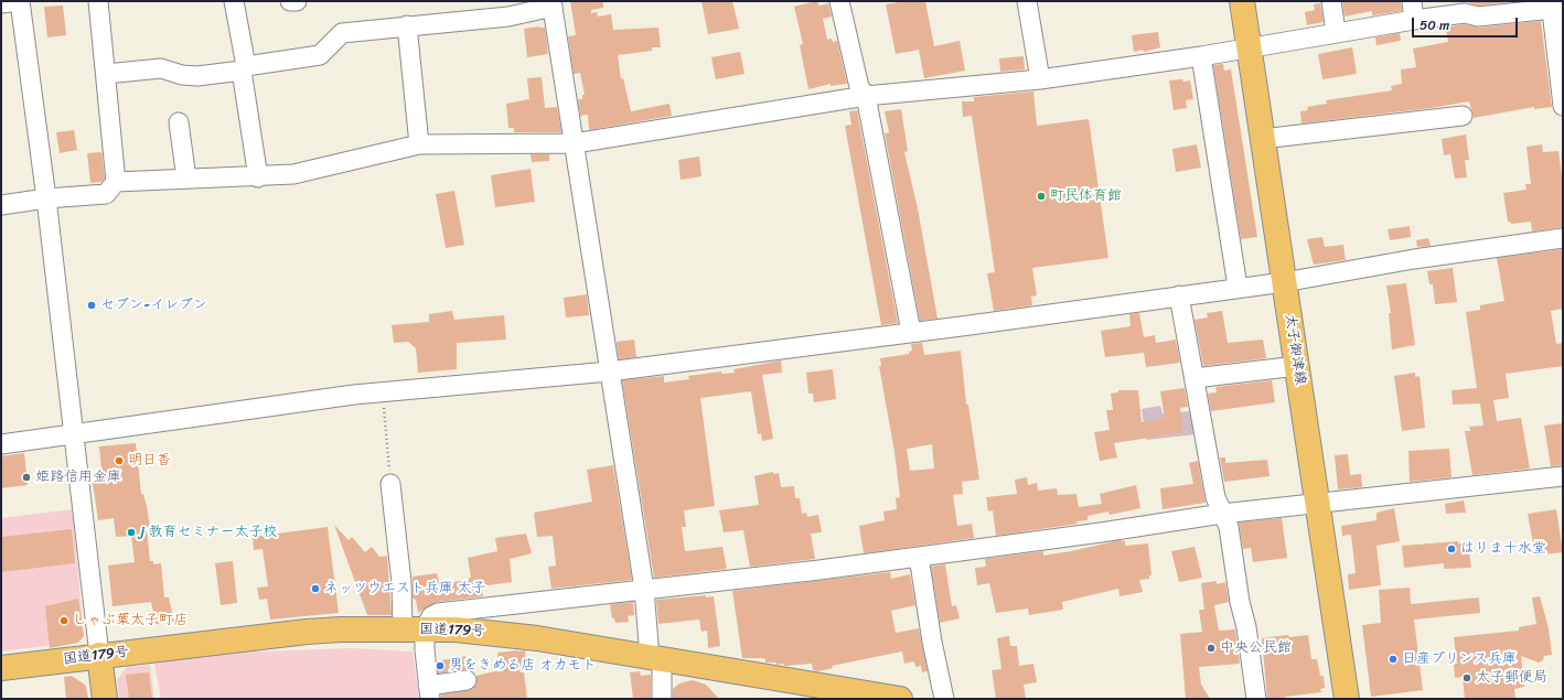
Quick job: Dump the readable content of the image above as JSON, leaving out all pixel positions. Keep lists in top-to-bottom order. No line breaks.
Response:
{"streets":{"main road":["太子御津線","国道179号"]},"places":["町民体育館","セブン-イレブン","明日香","姫路信用金庫","j 教育セミナー太子校","はりま十水堂","ネッツウエスト兵庫 太子","しゃぶ葉太子町店","中央公民館","日産プリンス兵庫","男をきめる店 オカモト","太子郵便局"],"scale_bar":"50 m"}
